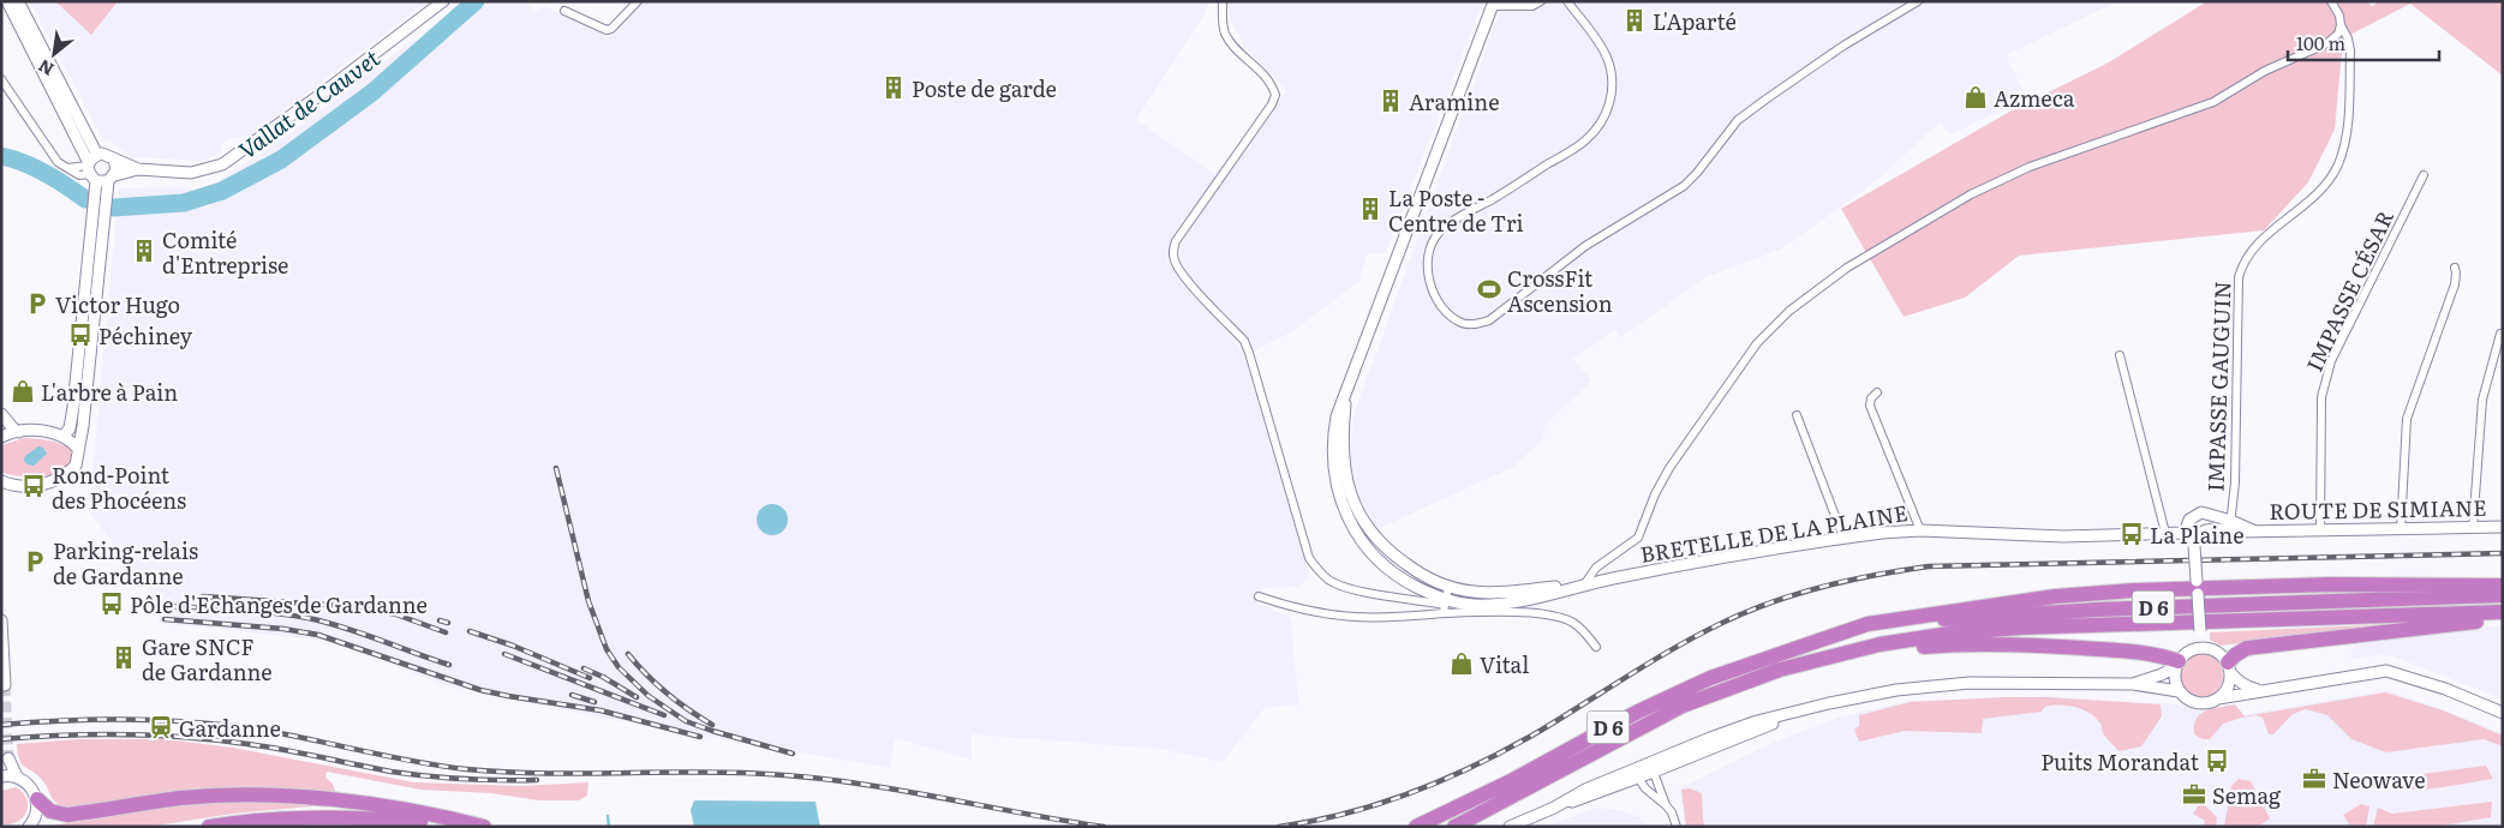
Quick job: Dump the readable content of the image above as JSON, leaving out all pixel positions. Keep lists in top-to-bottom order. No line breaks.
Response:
{"streets":{"highway":["D 6"],"main road":["ROUTE DE SIMIANE","BRETELLE DE LA PLAINE"],"street":["IMPASSE CÉSAR","IMPASSE GAUGUIN"]},"crossings":[["IMPASSE CÉSAR","ROUTE DE SIMIANE"],["IMPASSE GAUGUIN","ROUTE DE SIMIANE"],["ROUTE DE SIMIANE","BRETELLE DE LA PLAINE"]],"water":["Vallat de Cauvet"],"places":{"building":["L'Aparté","Poste de garde","Aramine","La Poste - Centre de Tri","Comité d'Entreprise","Gare SNCF de Gardanne"],"shop":["Azmeca","L'arbre à Pain","Vital"],"sports":["CrossFit Ascension"],"parking":["Victor Hugo","Parking-relais de Gardanne"],"bus stop":["Péchiney","Rond-Point des Phocéens","La Plaine","Pôle d'Echanges de Gardanne","Puits Morandat"],"station":["Gardanne"],"office":["Neowave","Semag"]},"scale_bar":"100 m","north":"bottom left"}
